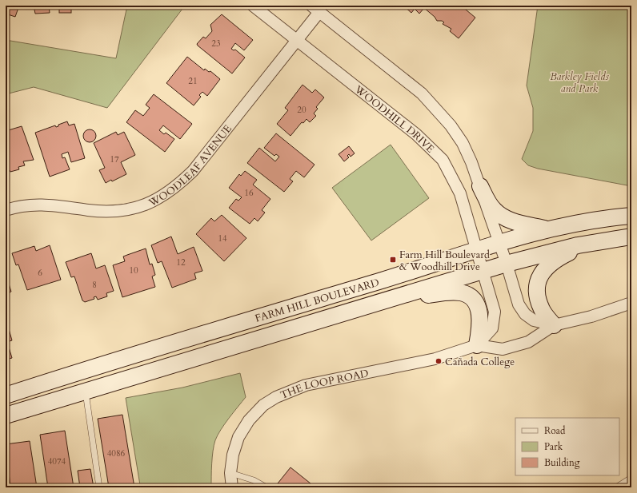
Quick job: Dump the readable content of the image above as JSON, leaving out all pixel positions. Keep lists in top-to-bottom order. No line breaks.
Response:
{"streets":{"main road":["FARM HILL BOULEVARD"],"street":["WOODHILL DRIVE","WOODLEAF AVENUE","THE LOOP ROAD"]},"crossings":[["WOODHILL DRIVE","WOODLEAF AVENUE"],["WOODHILL DRIVE","FARM HILL BOULEVARD"],["WOODHILL DRIVE","THE LOOP ROAD"]],"parks":["Barkley Fields and Park"],"places":{"transit":["Farm Hill Boulevard & Woodhill Drive"],"other":["Cañada College"]},"house_numbers":["23","21","20","17","16","14","12","10","6","8","4086","4074"],"legend":["Road","Park","Building"]}
